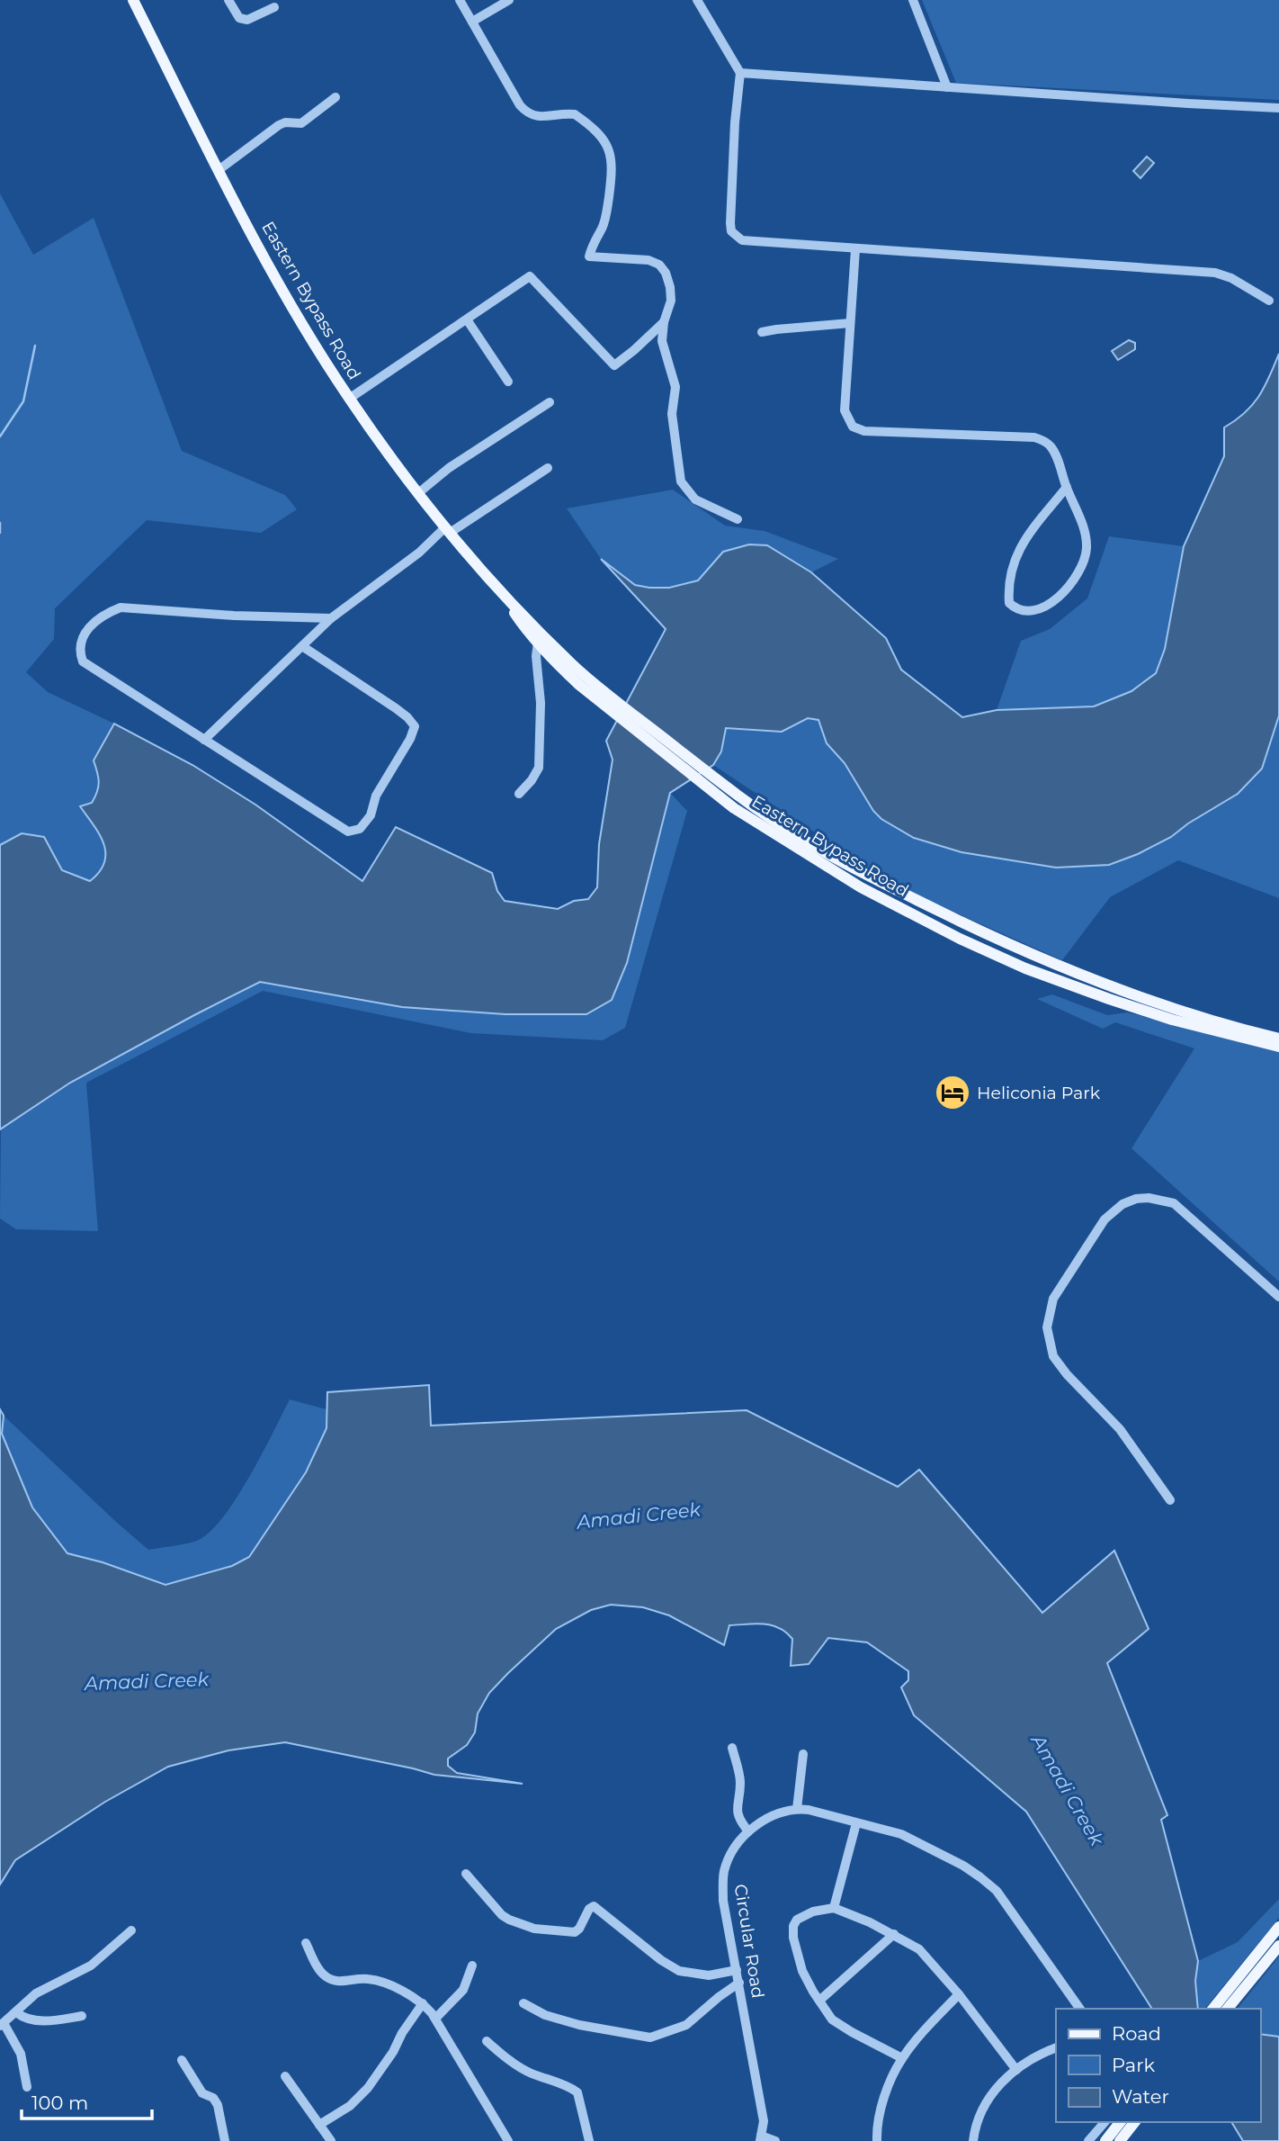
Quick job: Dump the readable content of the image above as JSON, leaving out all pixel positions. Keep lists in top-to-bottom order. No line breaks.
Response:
{"streets":{"main road":["Eastern Bypass Road"],"street":["Circular Road"]},"water":["Amadi Creek"],"places":{"hotel":["Heliconia Park"]},"legend":["Road","Park","Water"],"scale_bar":"100 m"}
